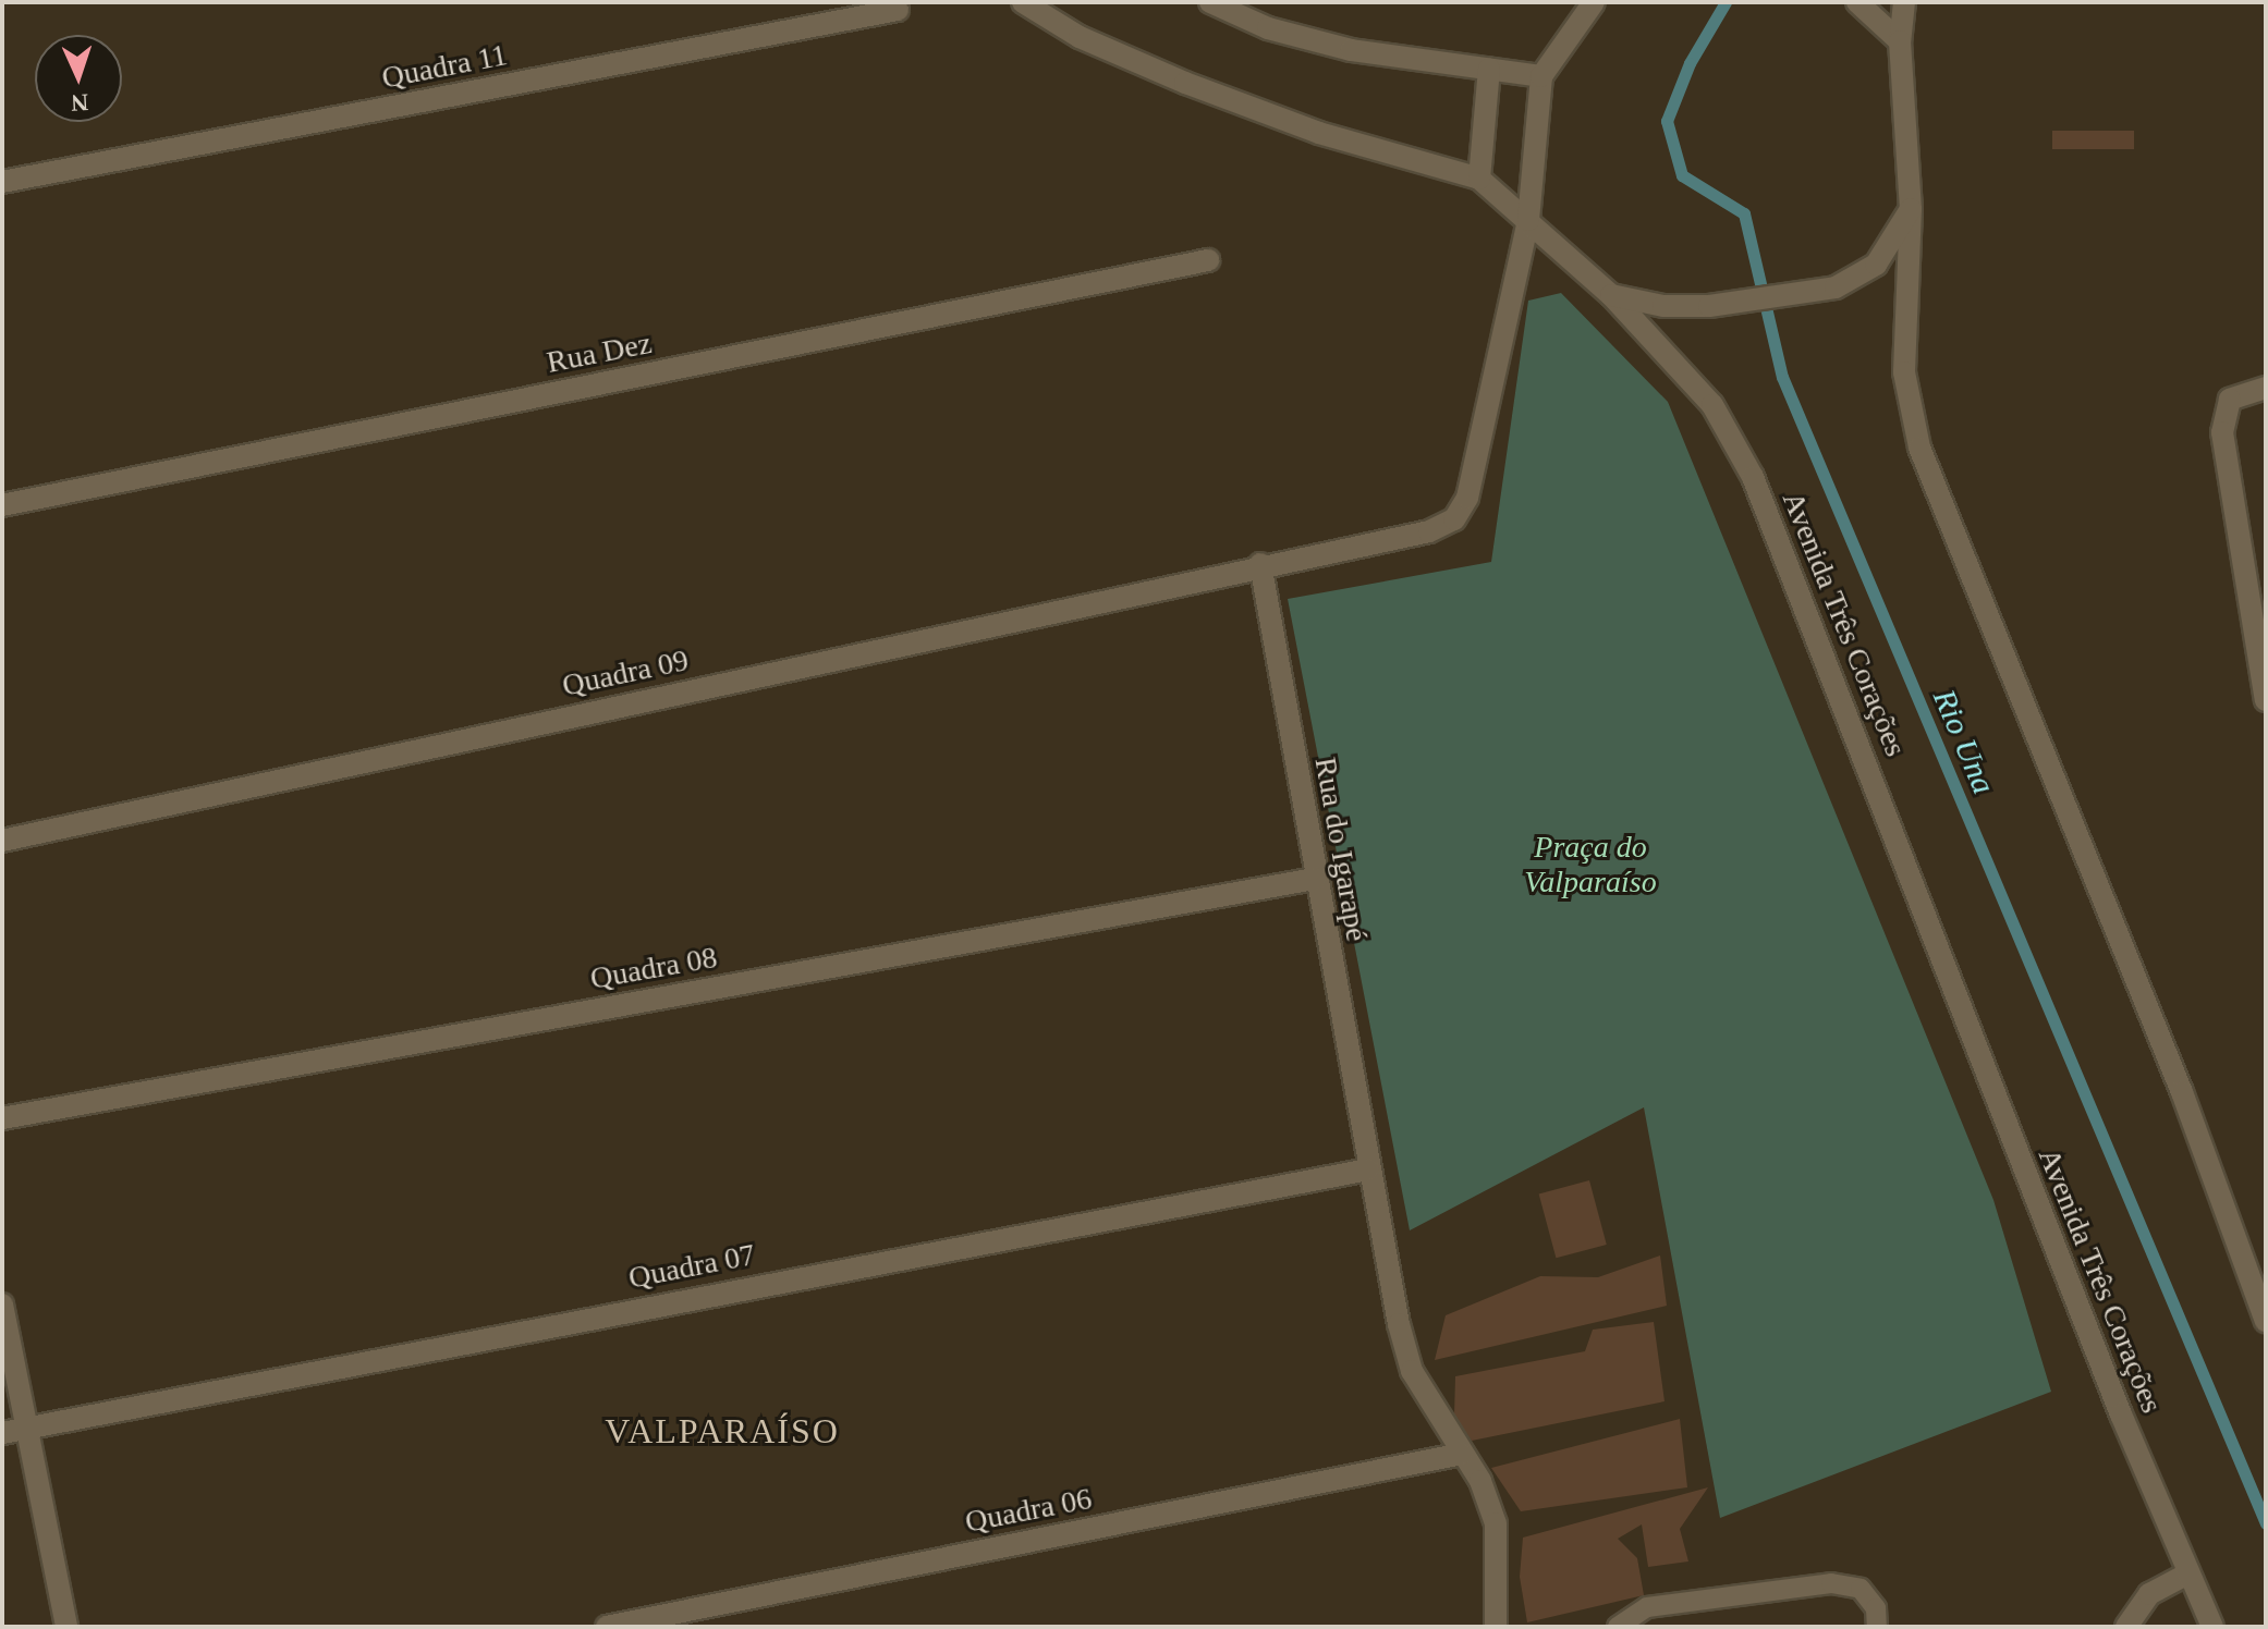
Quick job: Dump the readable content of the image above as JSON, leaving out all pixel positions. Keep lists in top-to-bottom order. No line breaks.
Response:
{"streets":{"street":["Quadra 11","Rua Dez","Avenida Três Corações","Quadra 09","Rua do Igarapé","Quadra 08","Quadra 07","Quadra 06"]},"crossings":[["Quadra 09","Rua do Igarapé"],["Rua do Igarapé","Quadra 08"],["Rua do Igarapé","Quadra 07"],["Rua do Igarapé","Quadra 06"]],"districts":["VALPARAÍSO"],"water":["Rio Una"],"parks":["Praça do Valparaíso"],"north":"bottom"}
